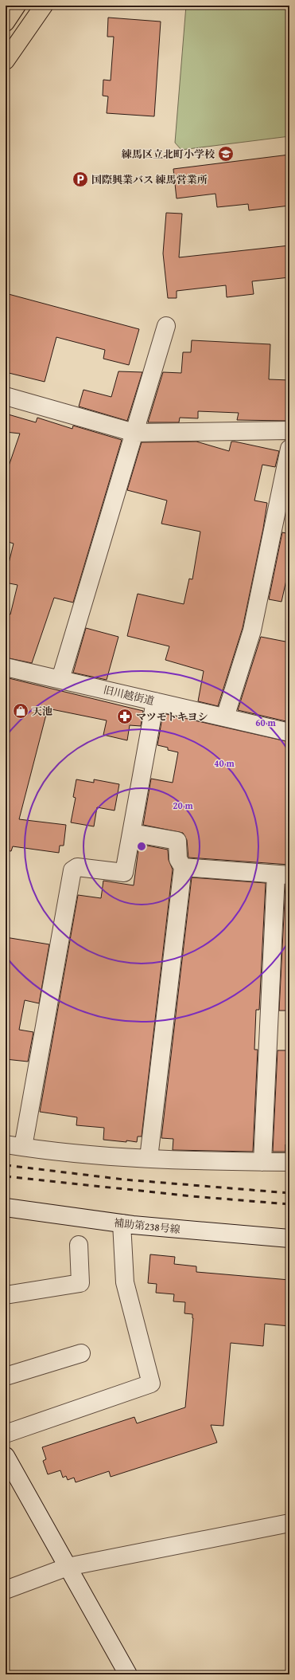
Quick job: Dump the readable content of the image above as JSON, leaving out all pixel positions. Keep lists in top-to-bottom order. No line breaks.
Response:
{"streets":{"street":["旧川越街道","補助第238号線"]},"places":{"school or university":["練馬区立北町小学校"],"parking":["国際興業バス 練馬営業所"],"shop":["天池"],"pharmacy":["マツモトキヨシ"]},"rings":["60 m","40 m","20 m"]}
